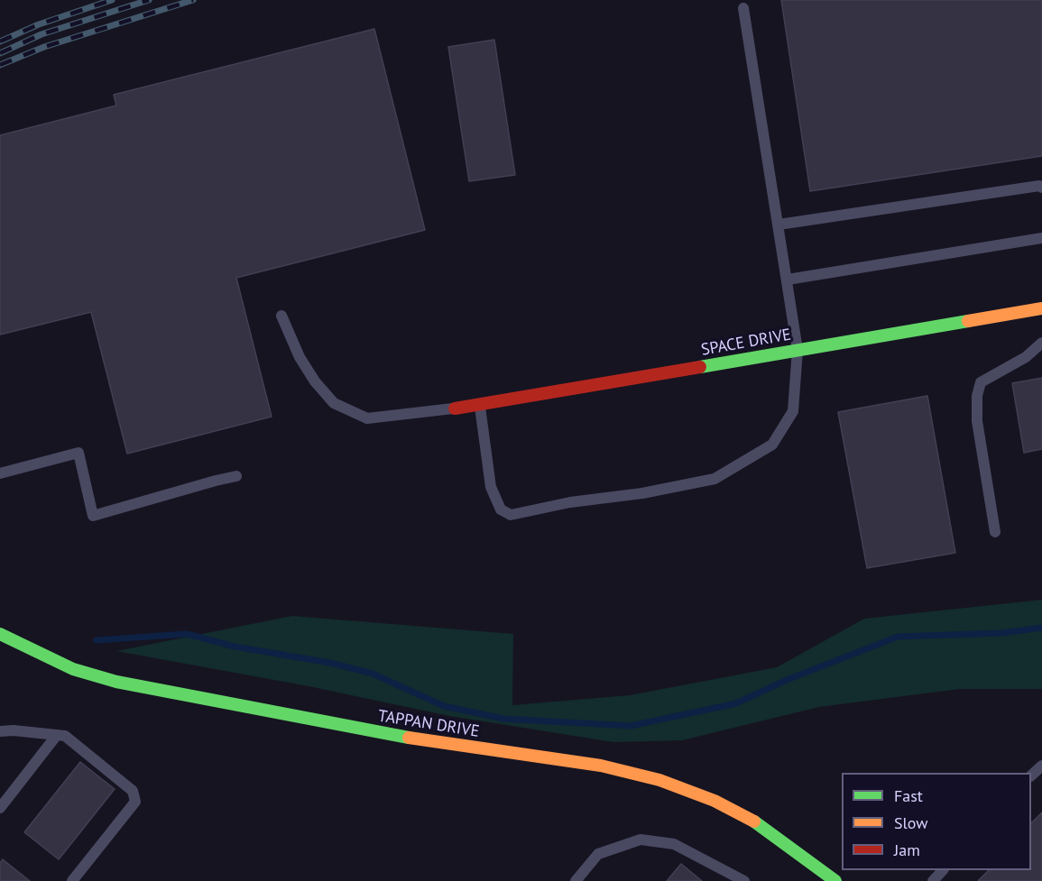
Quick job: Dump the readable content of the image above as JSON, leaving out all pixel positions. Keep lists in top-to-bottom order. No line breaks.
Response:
{"streets":{"street":["SPACE DRIVE","TAPPAN DRIVE"]},"legend":["Fast","Slow","Jam"]}
